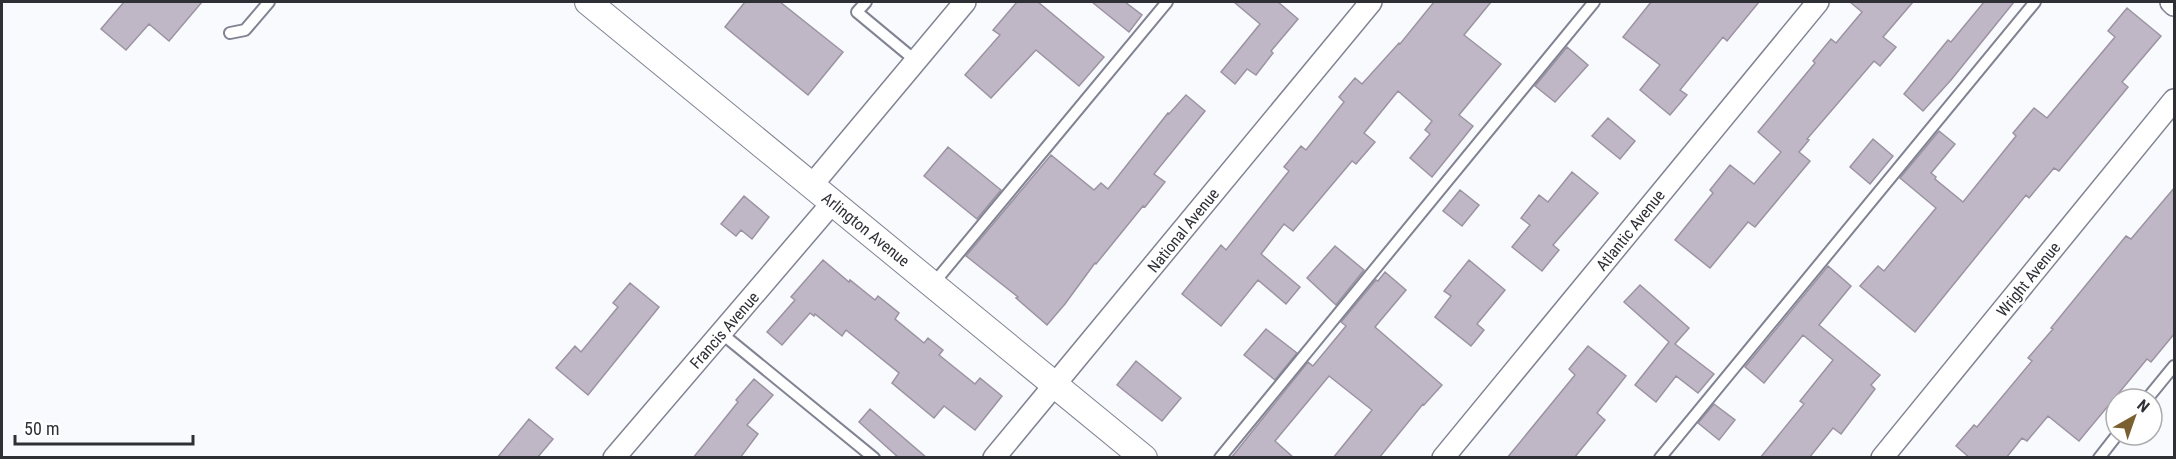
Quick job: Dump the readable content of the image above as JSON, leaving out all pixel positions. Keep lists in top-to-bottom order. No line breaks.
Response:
{"streets":{"street":["Arlington Avenue","National Avenue","Atlantic Avenue","Wright Avenue","Francis Avenue"]},"crossings":[["Arlington Avenue","National Avenue"],["Arlington Avenue","Francis Avenue"]],"scale_bar":"50 m","north":"top right"}
